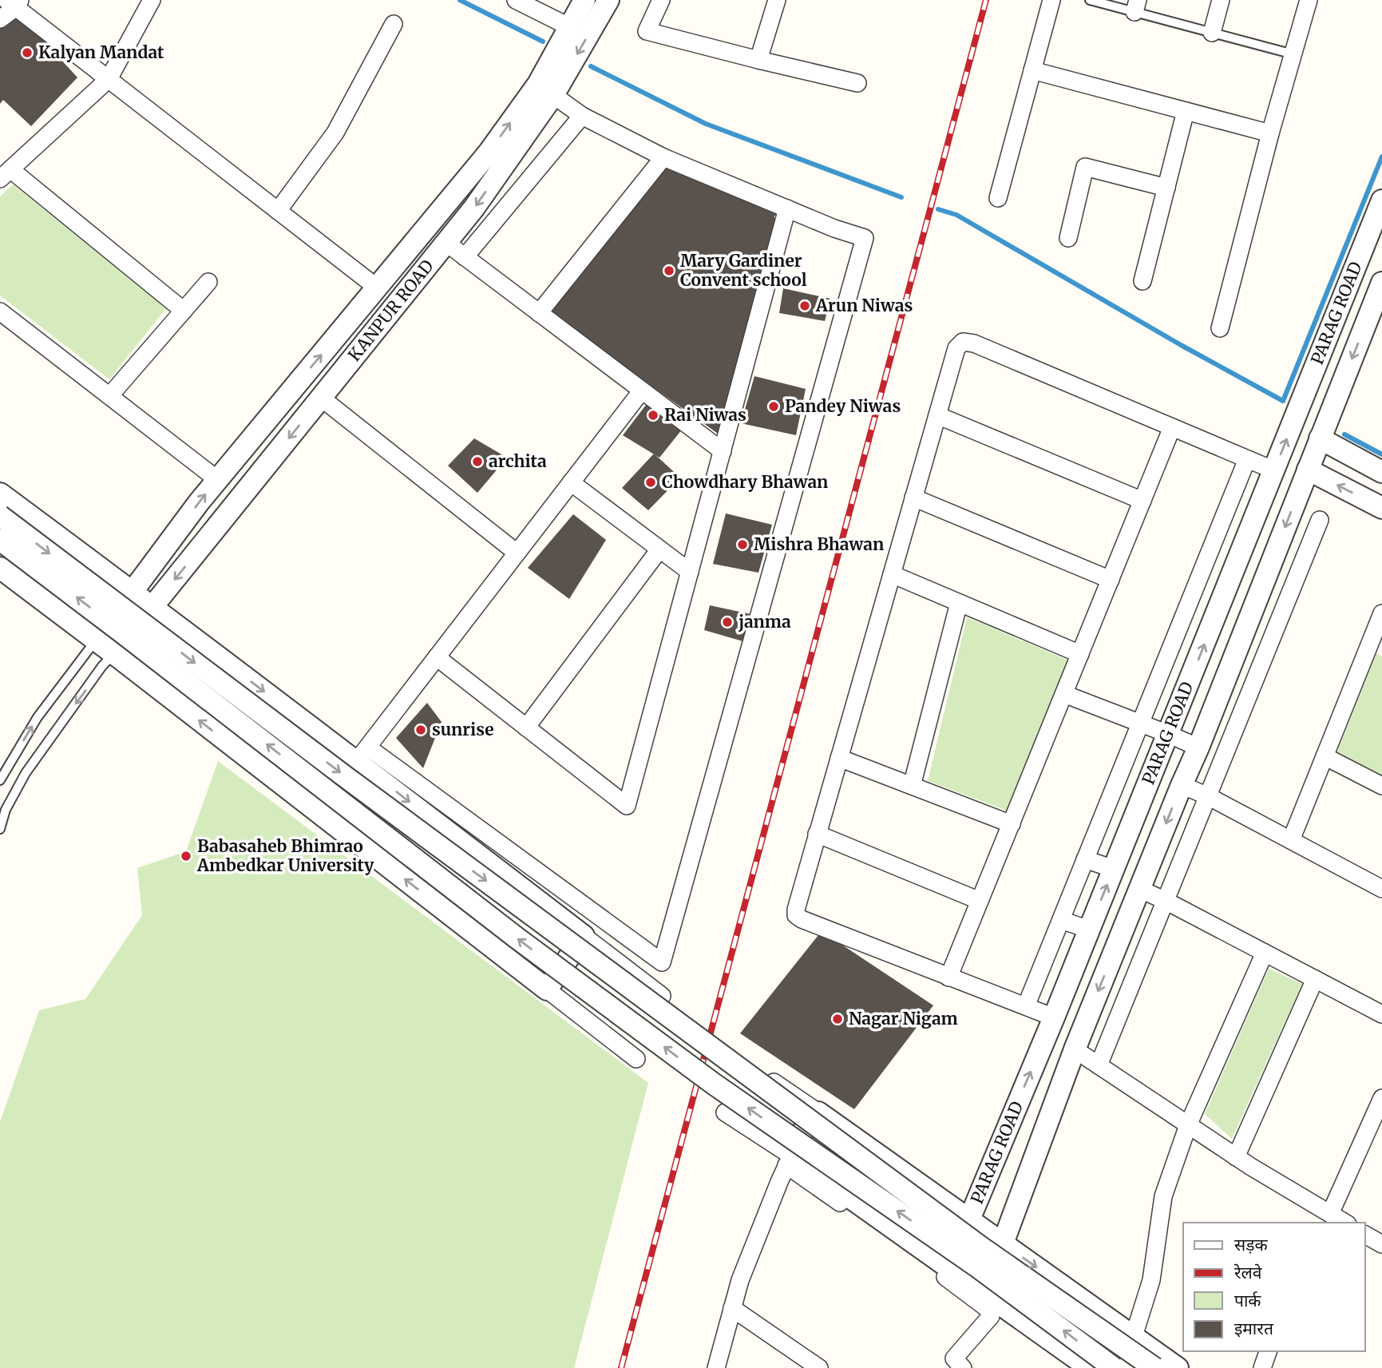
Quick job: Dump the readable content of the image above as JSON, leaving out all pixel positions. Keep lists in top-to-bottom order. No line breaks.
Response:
{"streets":{"street":["KANPUR ROAD","PARAG ROAD"]},"places":["Kalyan Mandat","Mary Gardiner Convent school","Arun Niwas","Pandey Niwas","Rai Niwas","archita","Chowdhary Bhawan","Mishra Bhawan","janma","sunrise","Babasaheb Bhimrao Ambedkar University","Nagar Nigam"],"legend":["सड़क","रेलवे","पार्क","इमारत"]}
